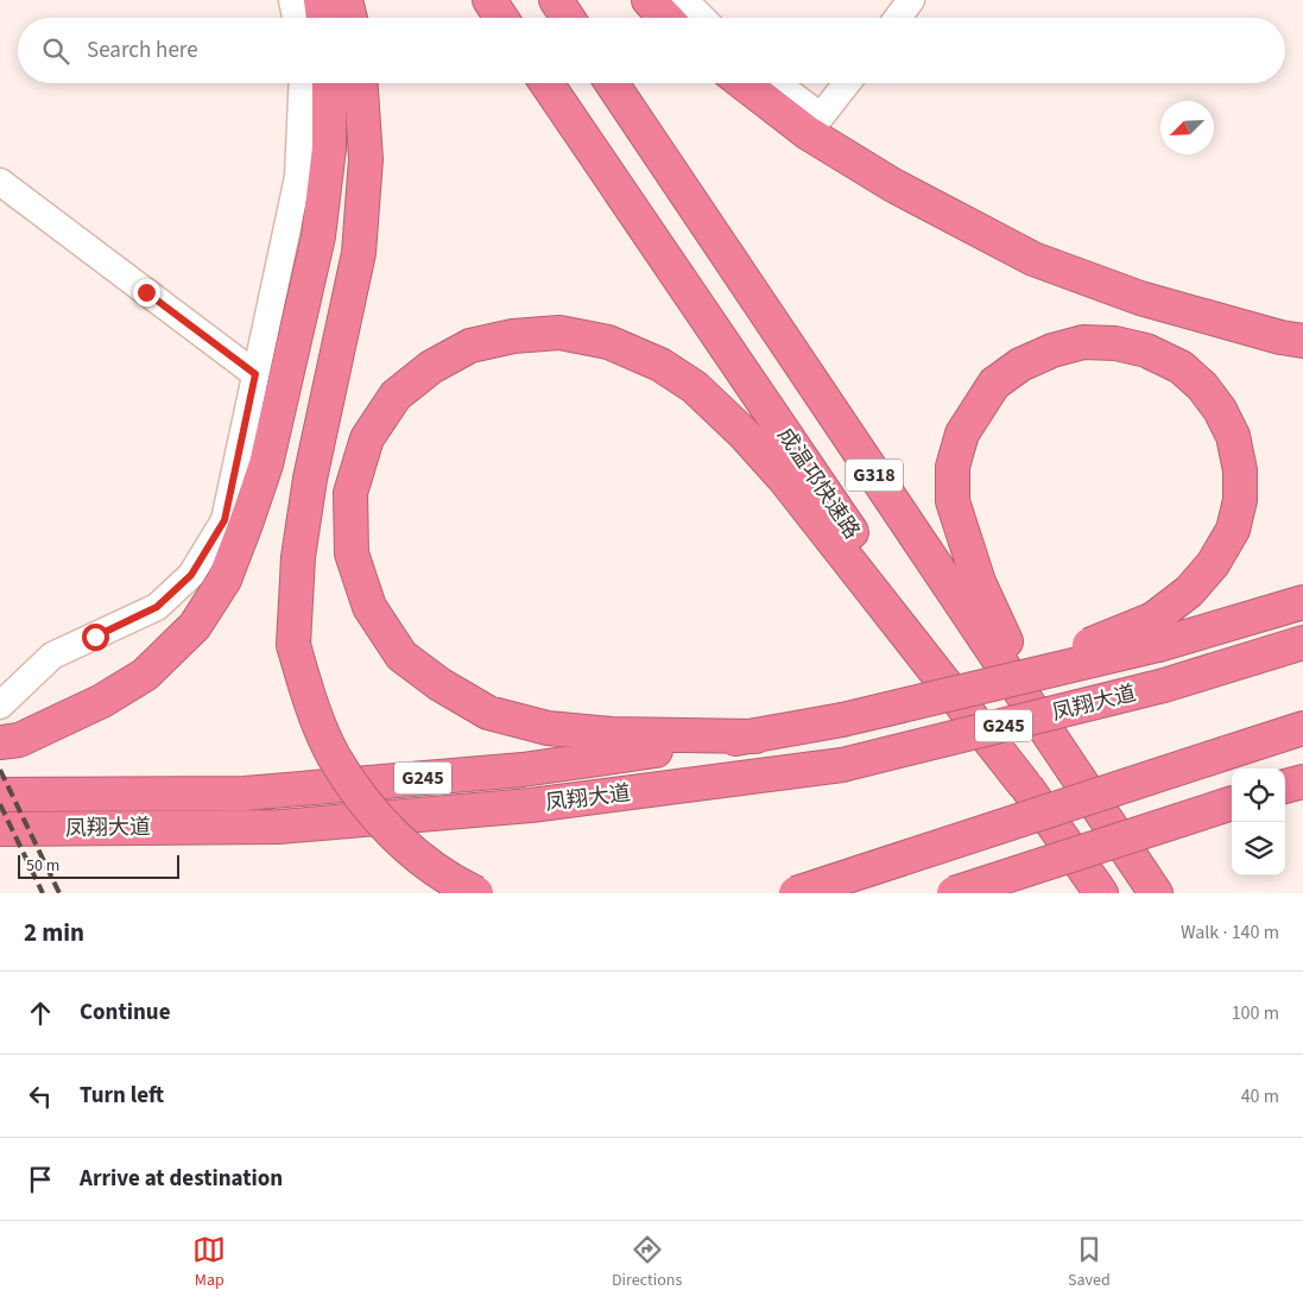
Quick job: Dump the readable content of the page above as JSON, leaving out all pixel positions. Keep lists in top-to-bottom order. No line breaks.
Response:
{"streets":{"highway":["G318","成温邛快速路","凤翔大道","G245"]},"crossings":[["凤翔大道","G245"]],"scale_bar":"50 m","north":"bottom left","page":{"search":"Search here","scale":"50 m","heading":["2 min","Walk · 140 m"],"list":[["Continue","100 m"],["Turn left","40 m"],"Arrive at destination"],"nav":["Map","Directions","Saved"]}}
